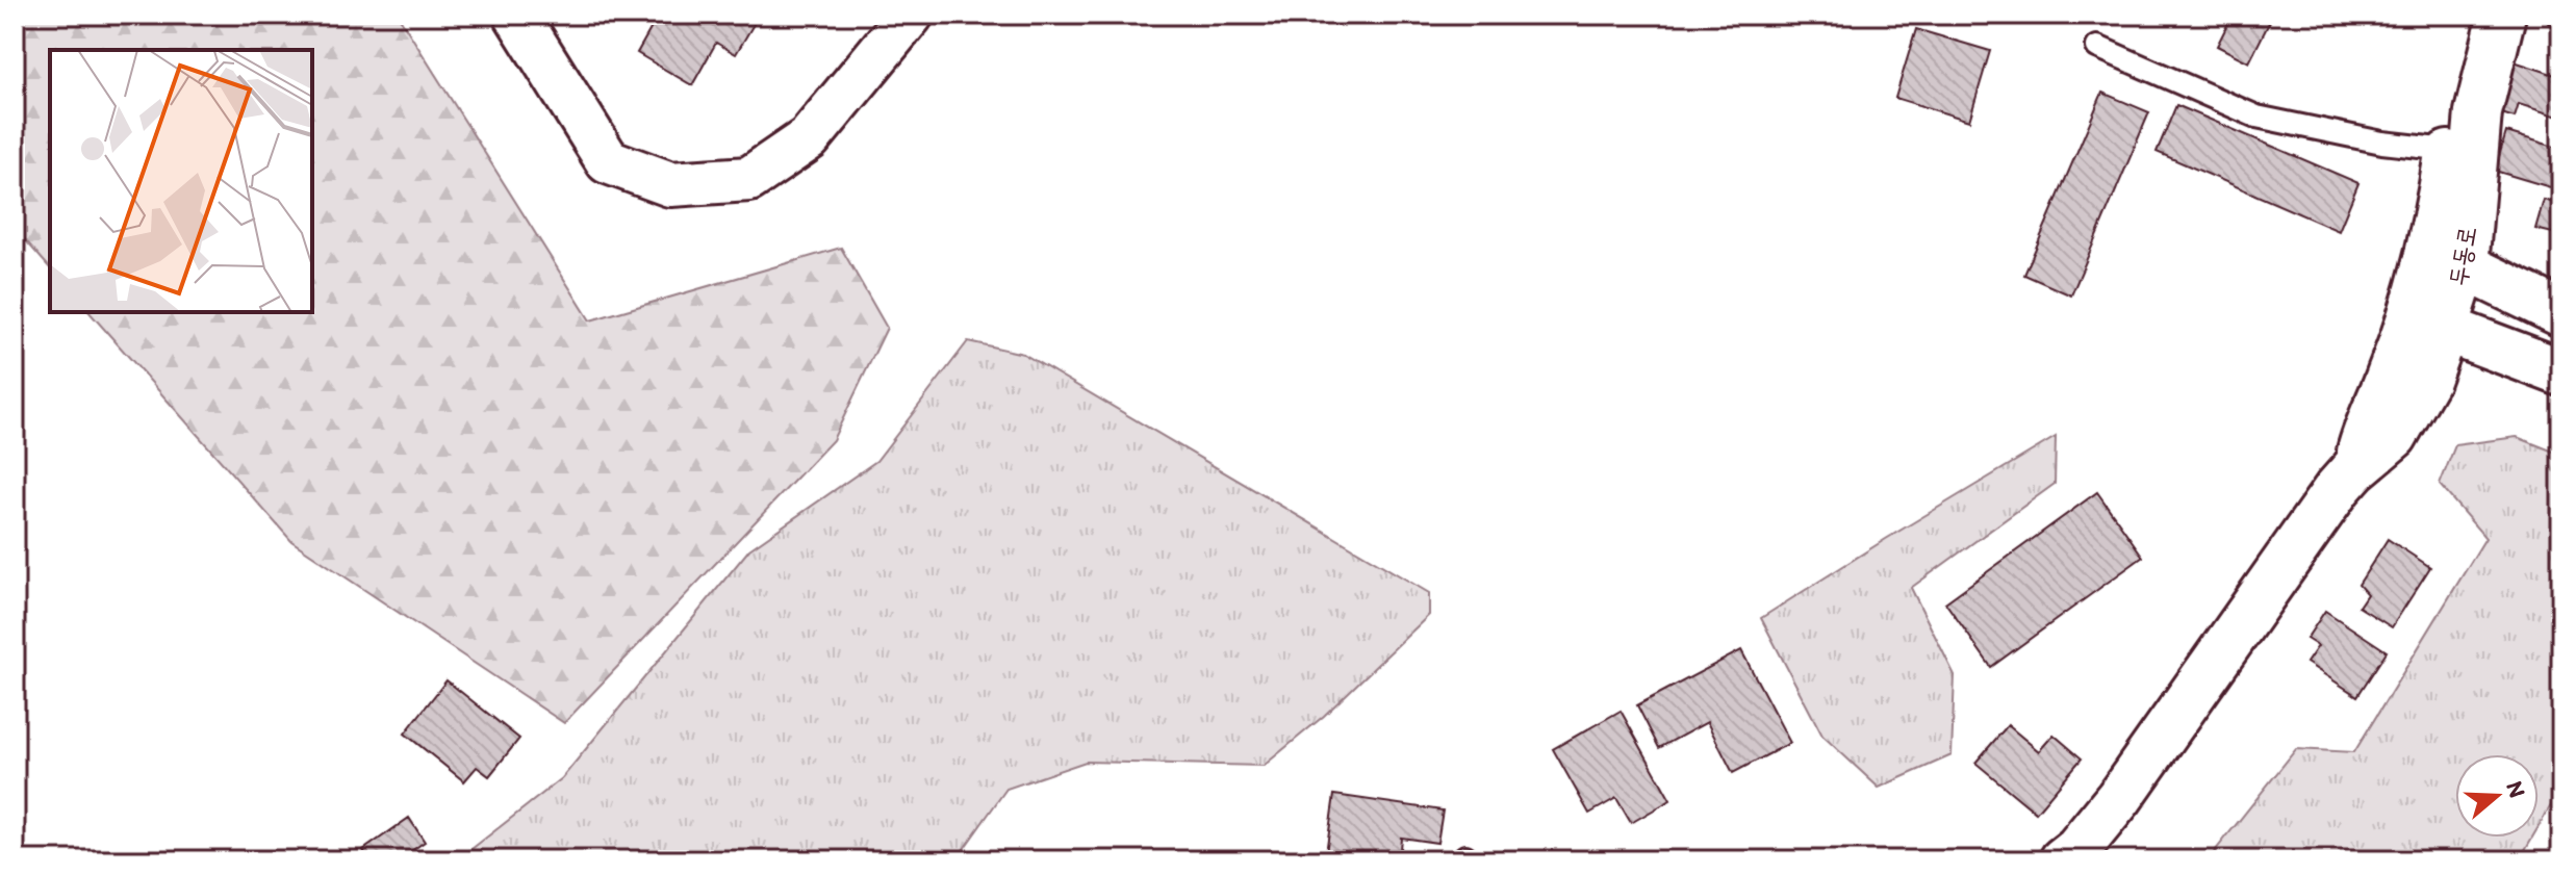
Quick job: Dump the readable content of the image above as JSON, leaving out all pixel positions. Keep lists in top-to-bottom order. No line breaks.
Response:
{"streets":{"street":["두동로"]},"north":"right"}
